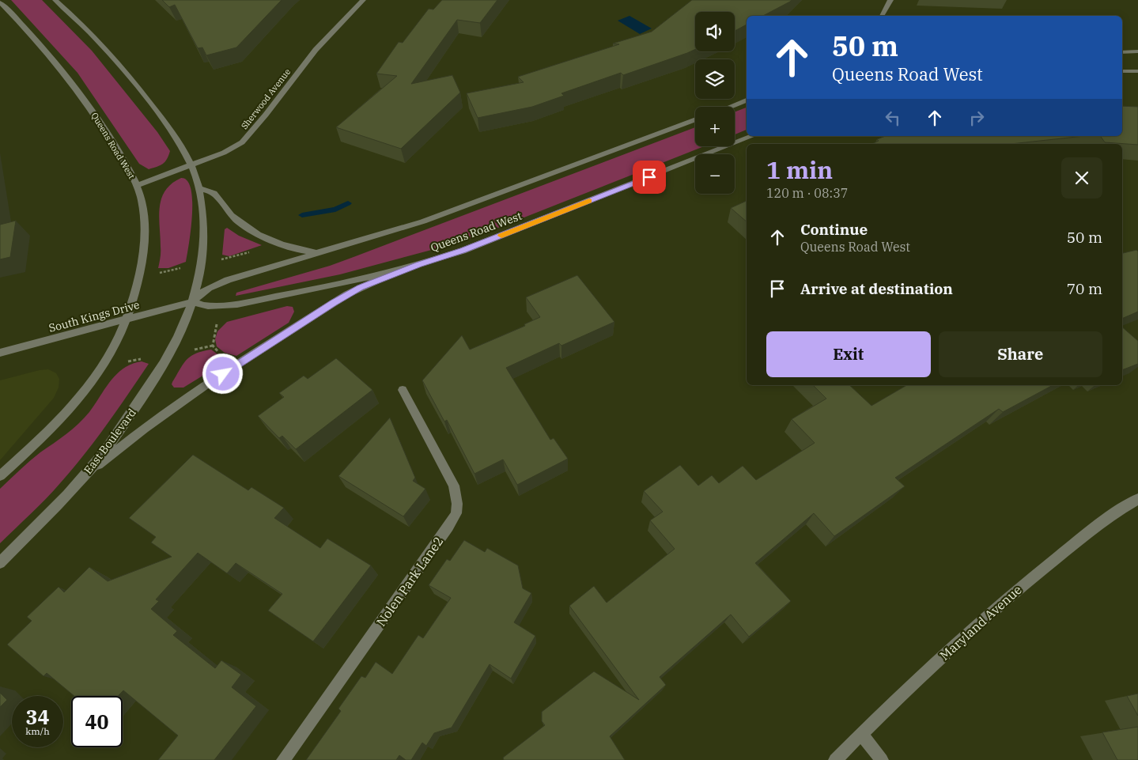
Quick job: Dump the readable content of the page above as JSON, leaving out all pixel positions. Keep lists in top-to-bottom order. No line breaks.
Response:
{"streets":{"street":["Sherwood Avenue","Queens Road West","South Kings Drive","East Boulevard","Nolen Park Lane2","Maryland Avenue"]},"crossings":[["Sherwood Avenue","Queens Road West"],["Queens Road West","South Kings Drive"],["Queens Road West","East Boulevard"],["South Kings Drive","East Boulevard"]],"page":{"map_buttons":["+","−"],"turn":["50 m","Queens Road West"],"heading":["1 min","120 m · 08:37"],"list":[{"name":"Continue","note":"Queens Road West","value":"50 m"},{"name":"Arrive at destination","value":"70 m"}],"buttons":["Exit","Share"],"speed":"34 km/h","limit":"40"}}
